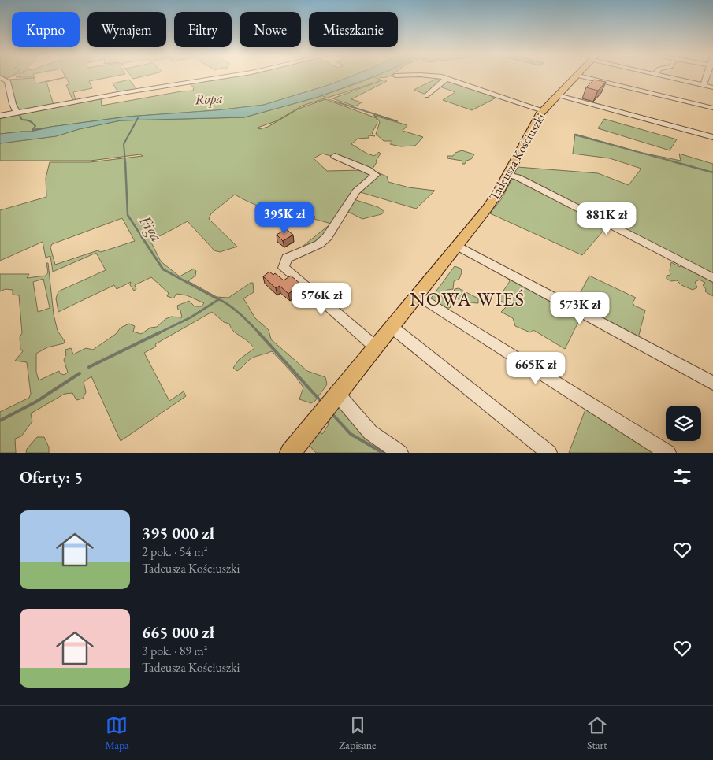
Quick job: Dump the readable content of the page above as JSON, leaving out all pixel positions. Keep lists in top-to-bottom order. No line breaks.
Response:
{"streets":{"main road":["Tadeusza Kościuszki"]},"districts":["NOWA WIEŚ"],"water":["Ropa","Figa"],"page":{"chip":["Kupno","Wynajem","Filtry","Nowe","Mieszkanie"],"price":["395K zł","881K zł","576K zł","573K zł","665K zł"],"heading":"Oferty: 5","list":[{"name":"395 000 zł","note":"2 pok. · 54 m² · Tadeusza Kościuszki"},{"name":"665 000 zł","note":"3 pok. · 89 m² · Tadeusza Kościuszki"}],"tabs":["Mapa","Zapisane","Start"]}}
